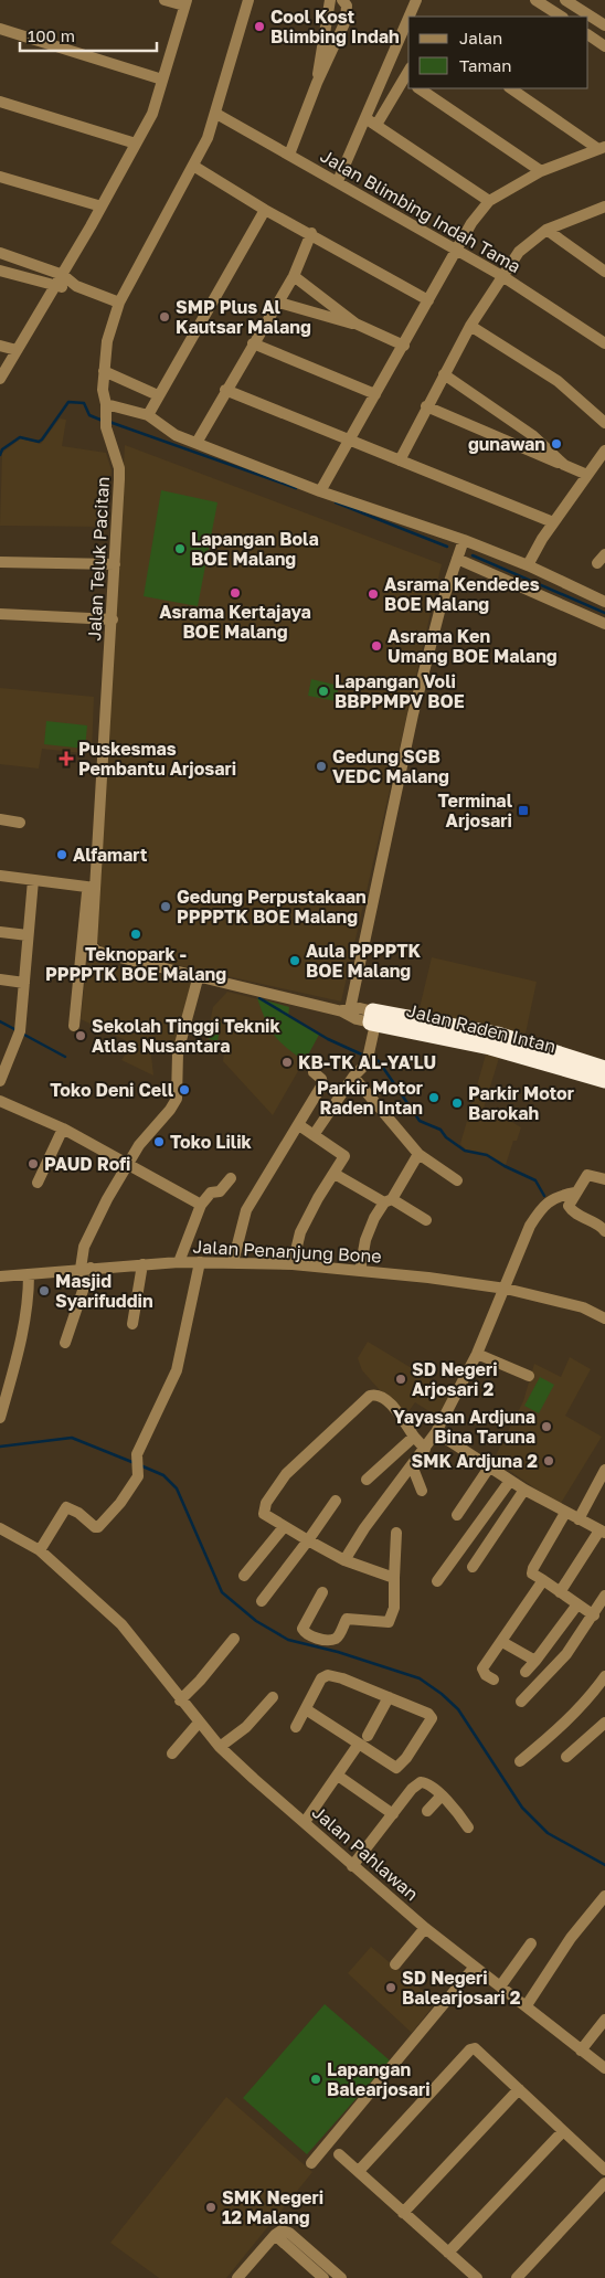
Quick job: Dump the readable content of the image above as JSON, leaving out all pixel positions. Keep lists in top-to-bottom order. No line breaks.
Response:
{"streets":{"highway":["Jalan Raden Intan"],"street":["Jalan Blimbing Indah Tama","Jalan Teluk Pacitan","Jalan Penanjung Bone","Jalan Pahlawan"]},"crossings":[["Jalan Blimbing Indah Tama","Jalan Teluk Pacitan"],["Jalan Teluk Pacitan","Jalan Raden Intan"]],"places":{"other":["Cool Kost Blimbing Indah","SMP Plus Al Kautsar Malang","gunawan","Lapangan Bola BOE Malang","Asrama Kertajaya BOE Malang","Asrama Kendedes BOE Malang","Asrama Ken Umang BOE Malang","Lapangan Voli BBPPMPV BOE","Gedung SGB VEDC Malang","Alfamart","Gedung Perpustakaan PPPPTK BOE Malang","Teknopark - PPPPTK BOE Malang","Aula PPPPTK BOE Malang","Sekolah Tinggi Teknik Atlas Nusantara","KB-TK AL-YA'LU","Toko Deni Cell","Parkir Motor Raden Intan","Parkir Motor Barokah","Toko Lilik","PAUD Rofi","Masjid Syarifuddin","SD Negeri Arjosari 2","Yayasan Ardjuna Bina Taruna","SMK Ardjuna 2","SD Negeri Balearjosari 2","Lapangan Balearjosari","SMK Negeri 12 Malang"],"health":["Puskesmas Pembantu Arjosari"],"transit":["Terminal Arjosari"]},"legend":["Jalan","Taman"],"scale_bar":"100 m"}
